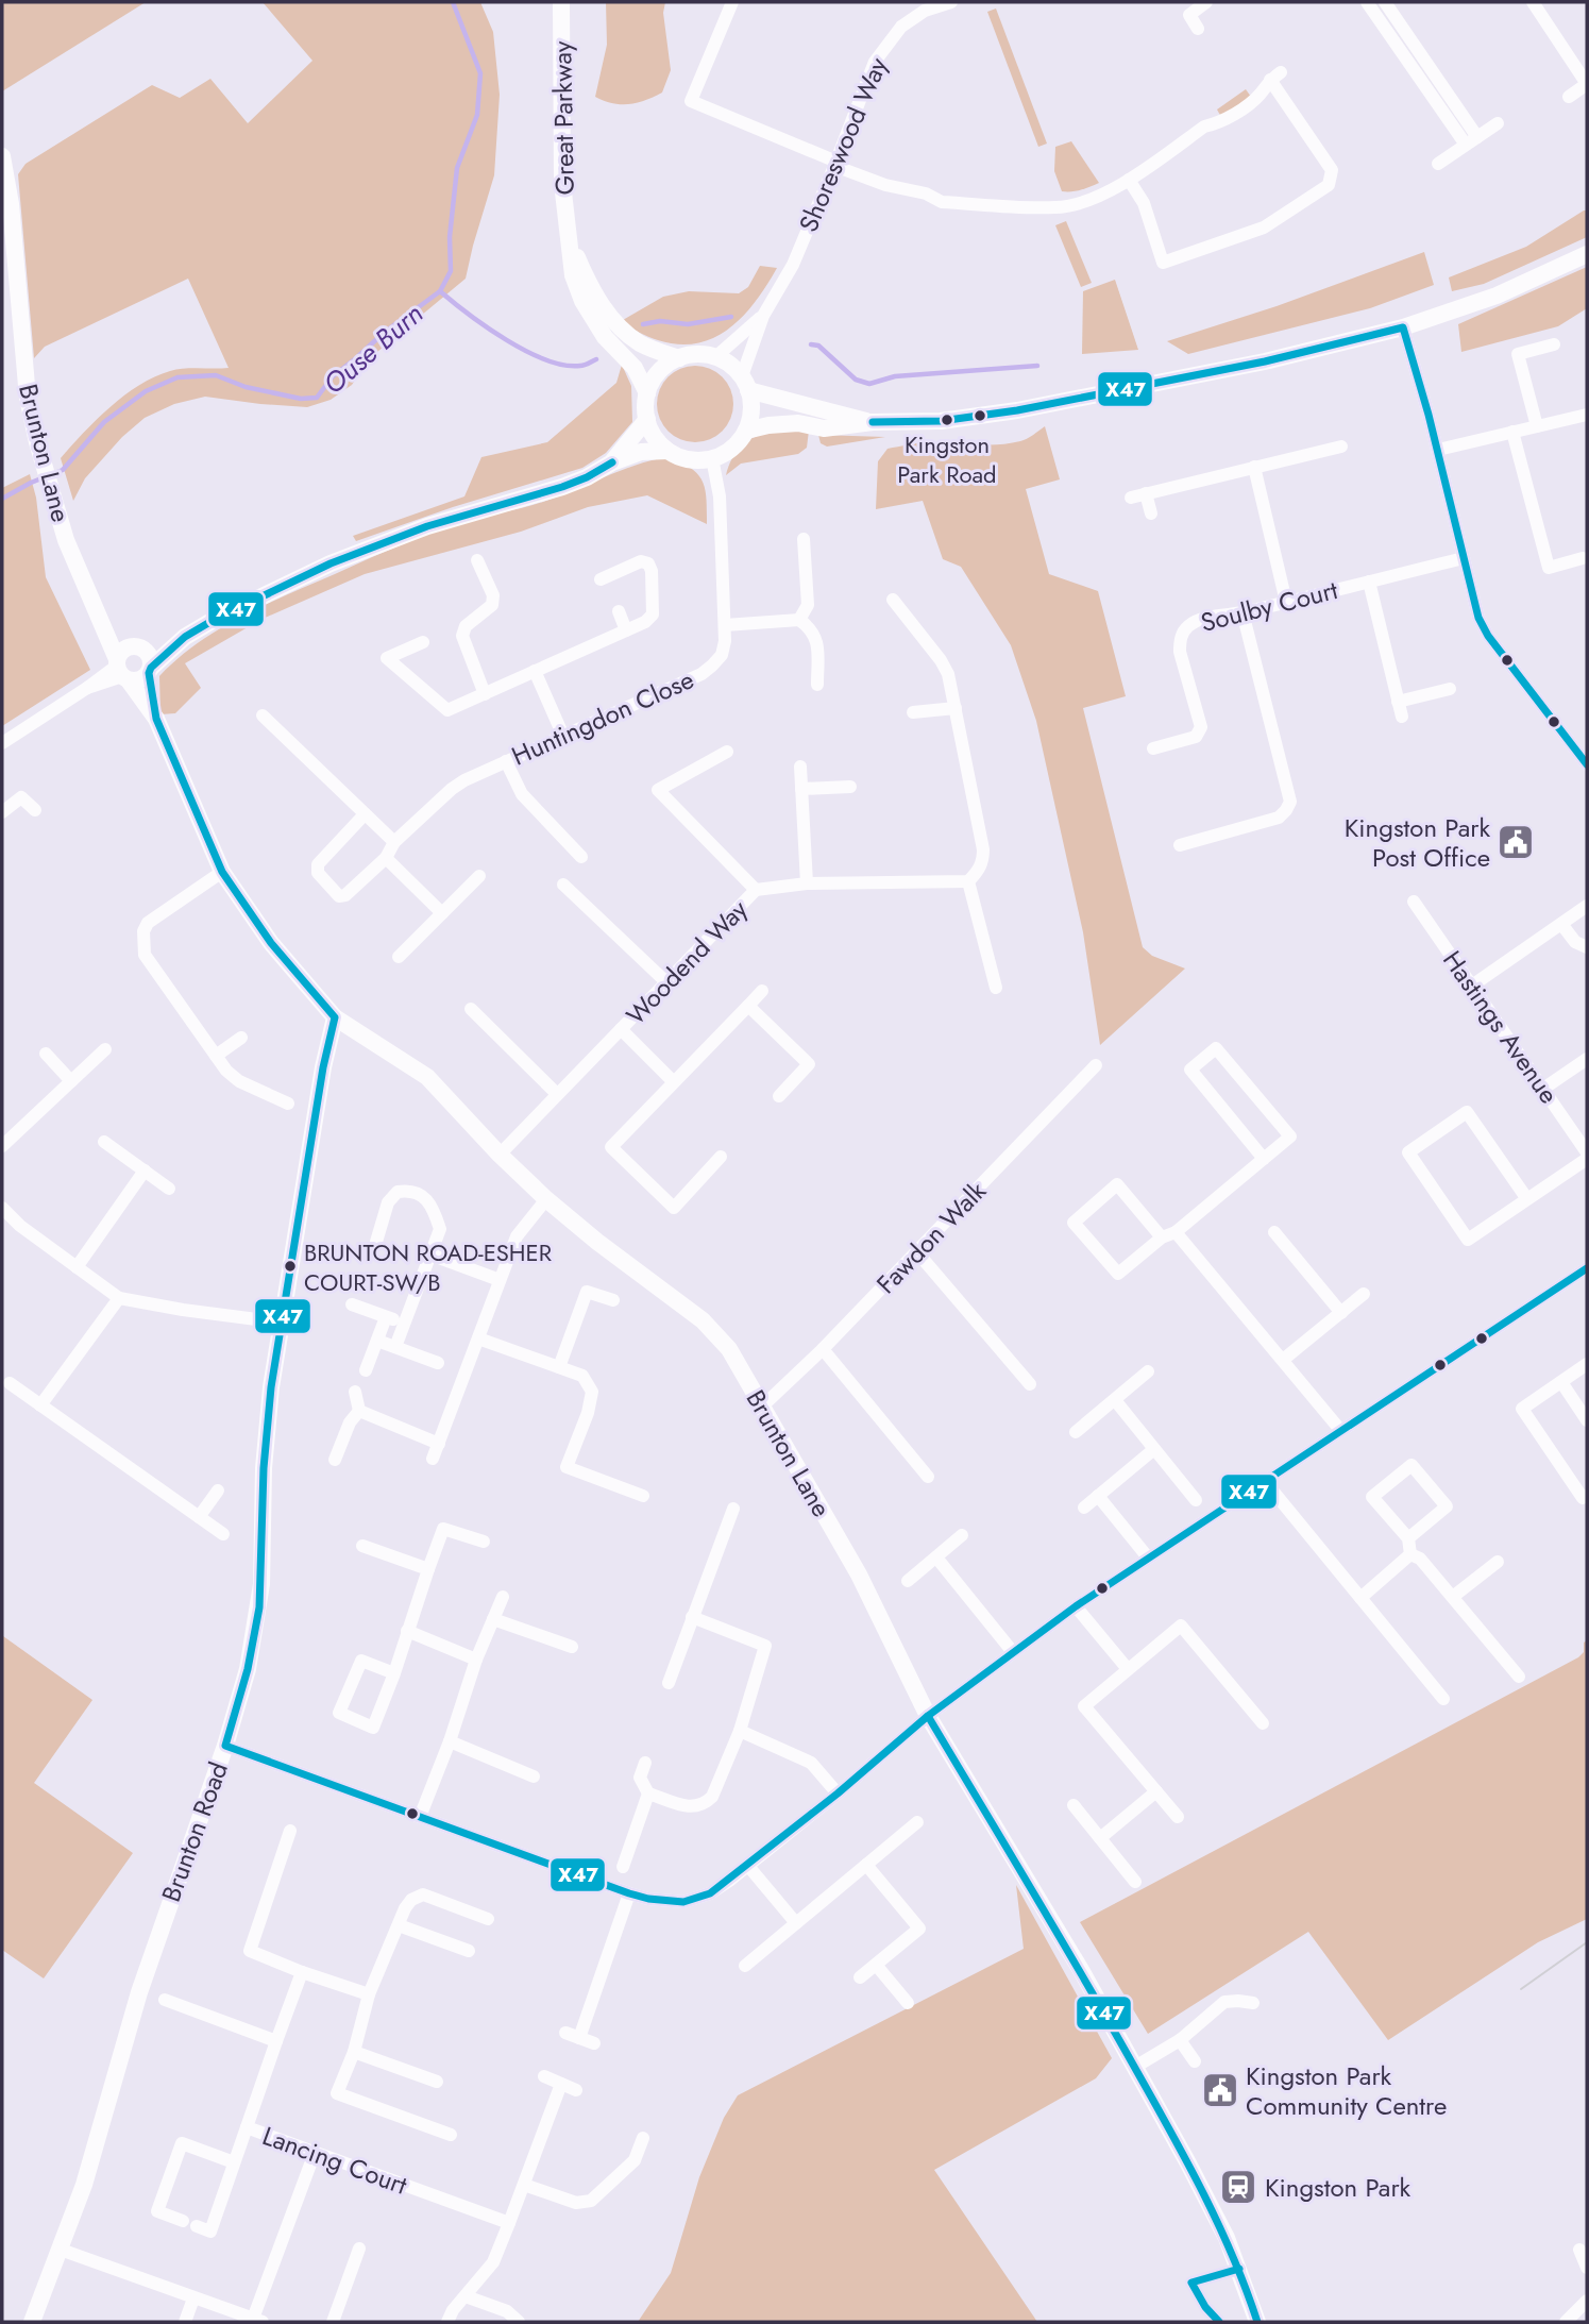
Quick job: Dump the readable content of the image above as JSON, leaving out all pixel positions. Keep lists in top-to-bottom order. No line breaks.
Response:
{"streets":{"street":["Great Parkway","Shoreswood Way","Brunton Lane","Soulby Court","Huntingdon Close","Woodend Way","Hastings Avenue","Fawdon Walk","Brunton Road","Lancing Court"]},"crossings":[["Great Parkway","Shoreswood Way"],["Great Parkway","Huntingdon Close"],["Shoreswood Way","Huntingdon Close"],["Brunton Lane","Woodend Way"],["Brunton Lane","Fawdon Walk"],["Brunton Lane","Brunton Road"]],"water":["Ouse Burn"],"places":{"other":["Kingston Park Road","BRUNTON ROAD-ESHER COURT-SW/B"],"public building":["Kingston Park Post Office","Kingston Park Community Centre"],"station":["Kingston Park"]},"lines":["transit line X47"]}
